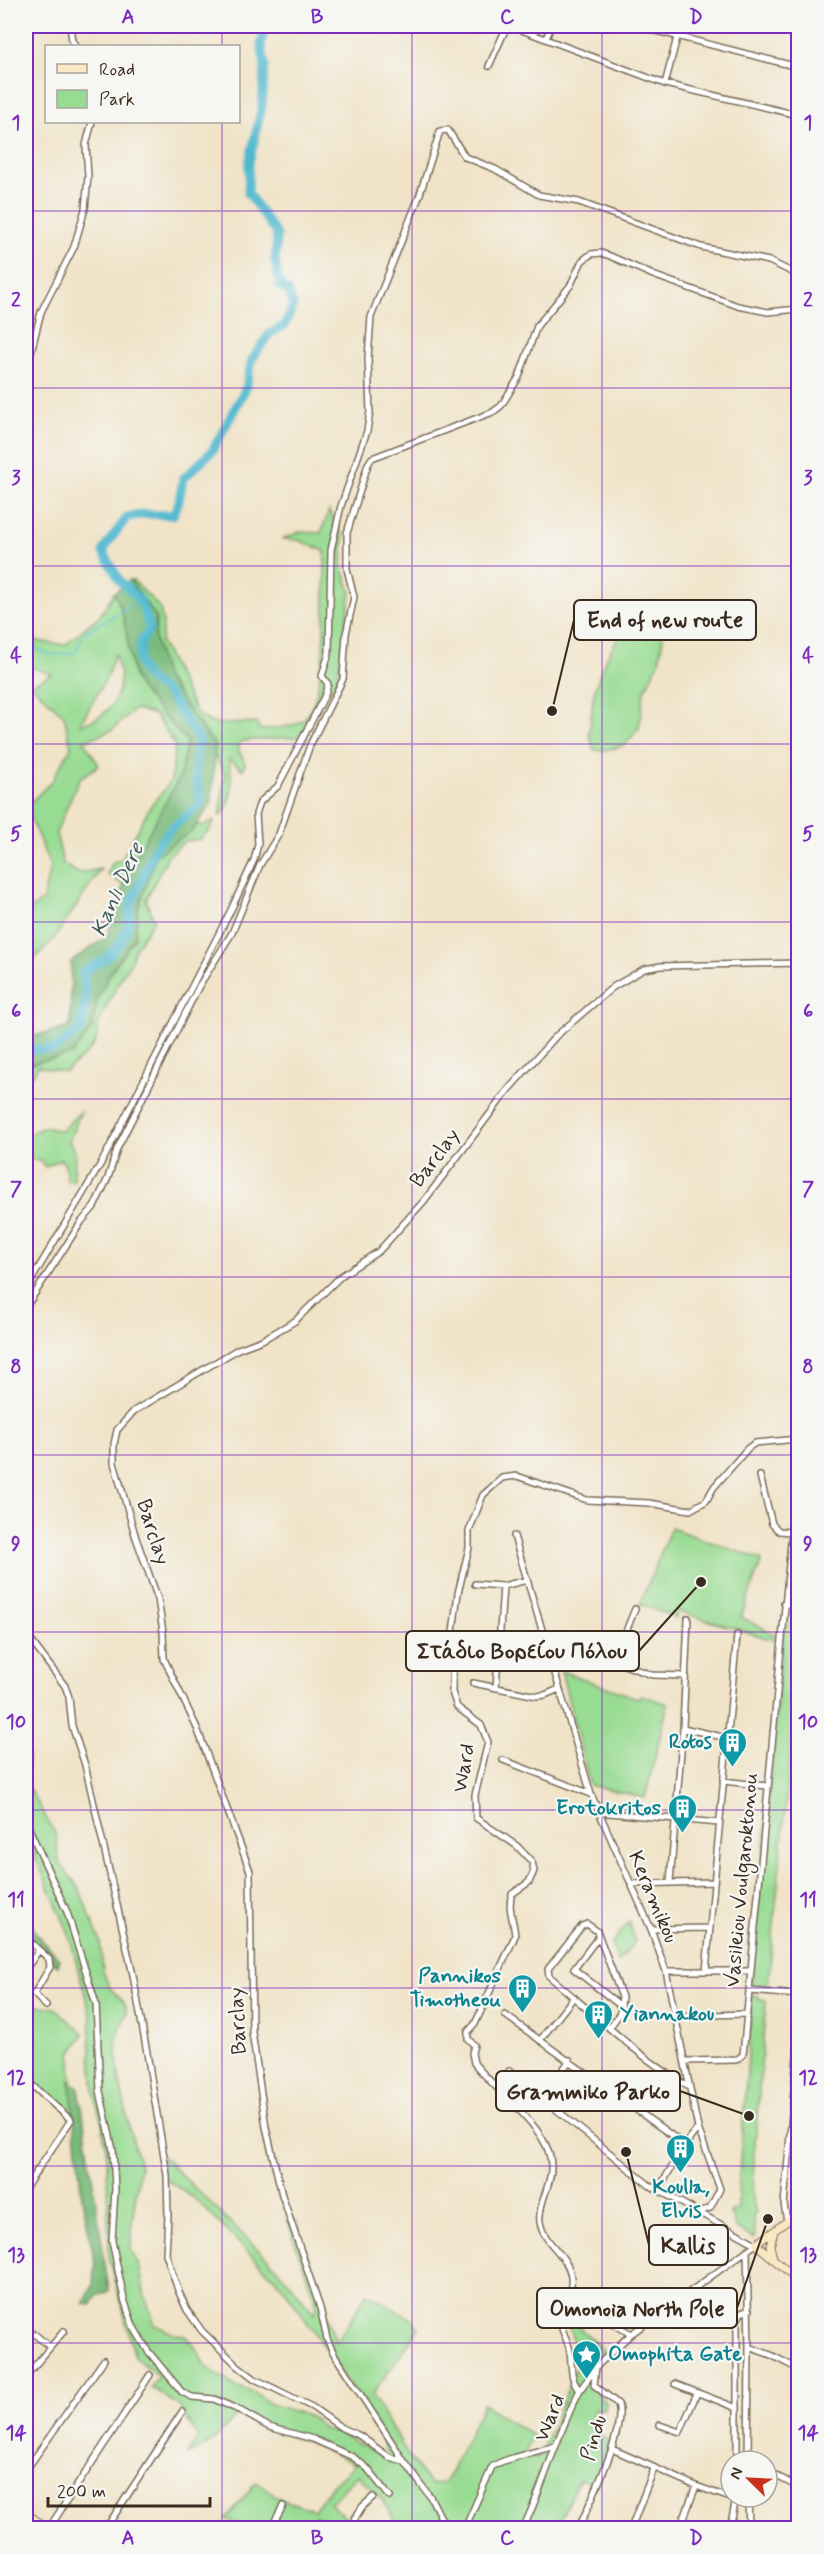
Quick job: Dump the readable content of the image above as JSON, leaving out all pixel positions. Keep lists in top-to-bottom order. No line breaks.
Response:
{"streets":{"street":["Barclay","Ward","Vasileiou Voulgaroktonou","Keramikou","Pindu"]},"crossings":[["Vasileiou Voulgaroktonou","Keramikou"]],"water":["Kanlı Dere"],"places":{"other":["End of new route","Στάδιο Βορείου Πόλου","Grammiko Parko","Kallis","Omonoia North Pole"],"building":["Rotos","Erotokritos","Pannikos Timotheou","Yiannakou","Koulla, Elvis"],"place":["Omophita Gate"]},"legend":["Road","Park"],"scale_bar":"200 m","north":"top left","grid":{"columns":["A","B","C","D"],"rows":["1","2","3","4","5","6","7","8","9","10","11","12","13","14"]}}
